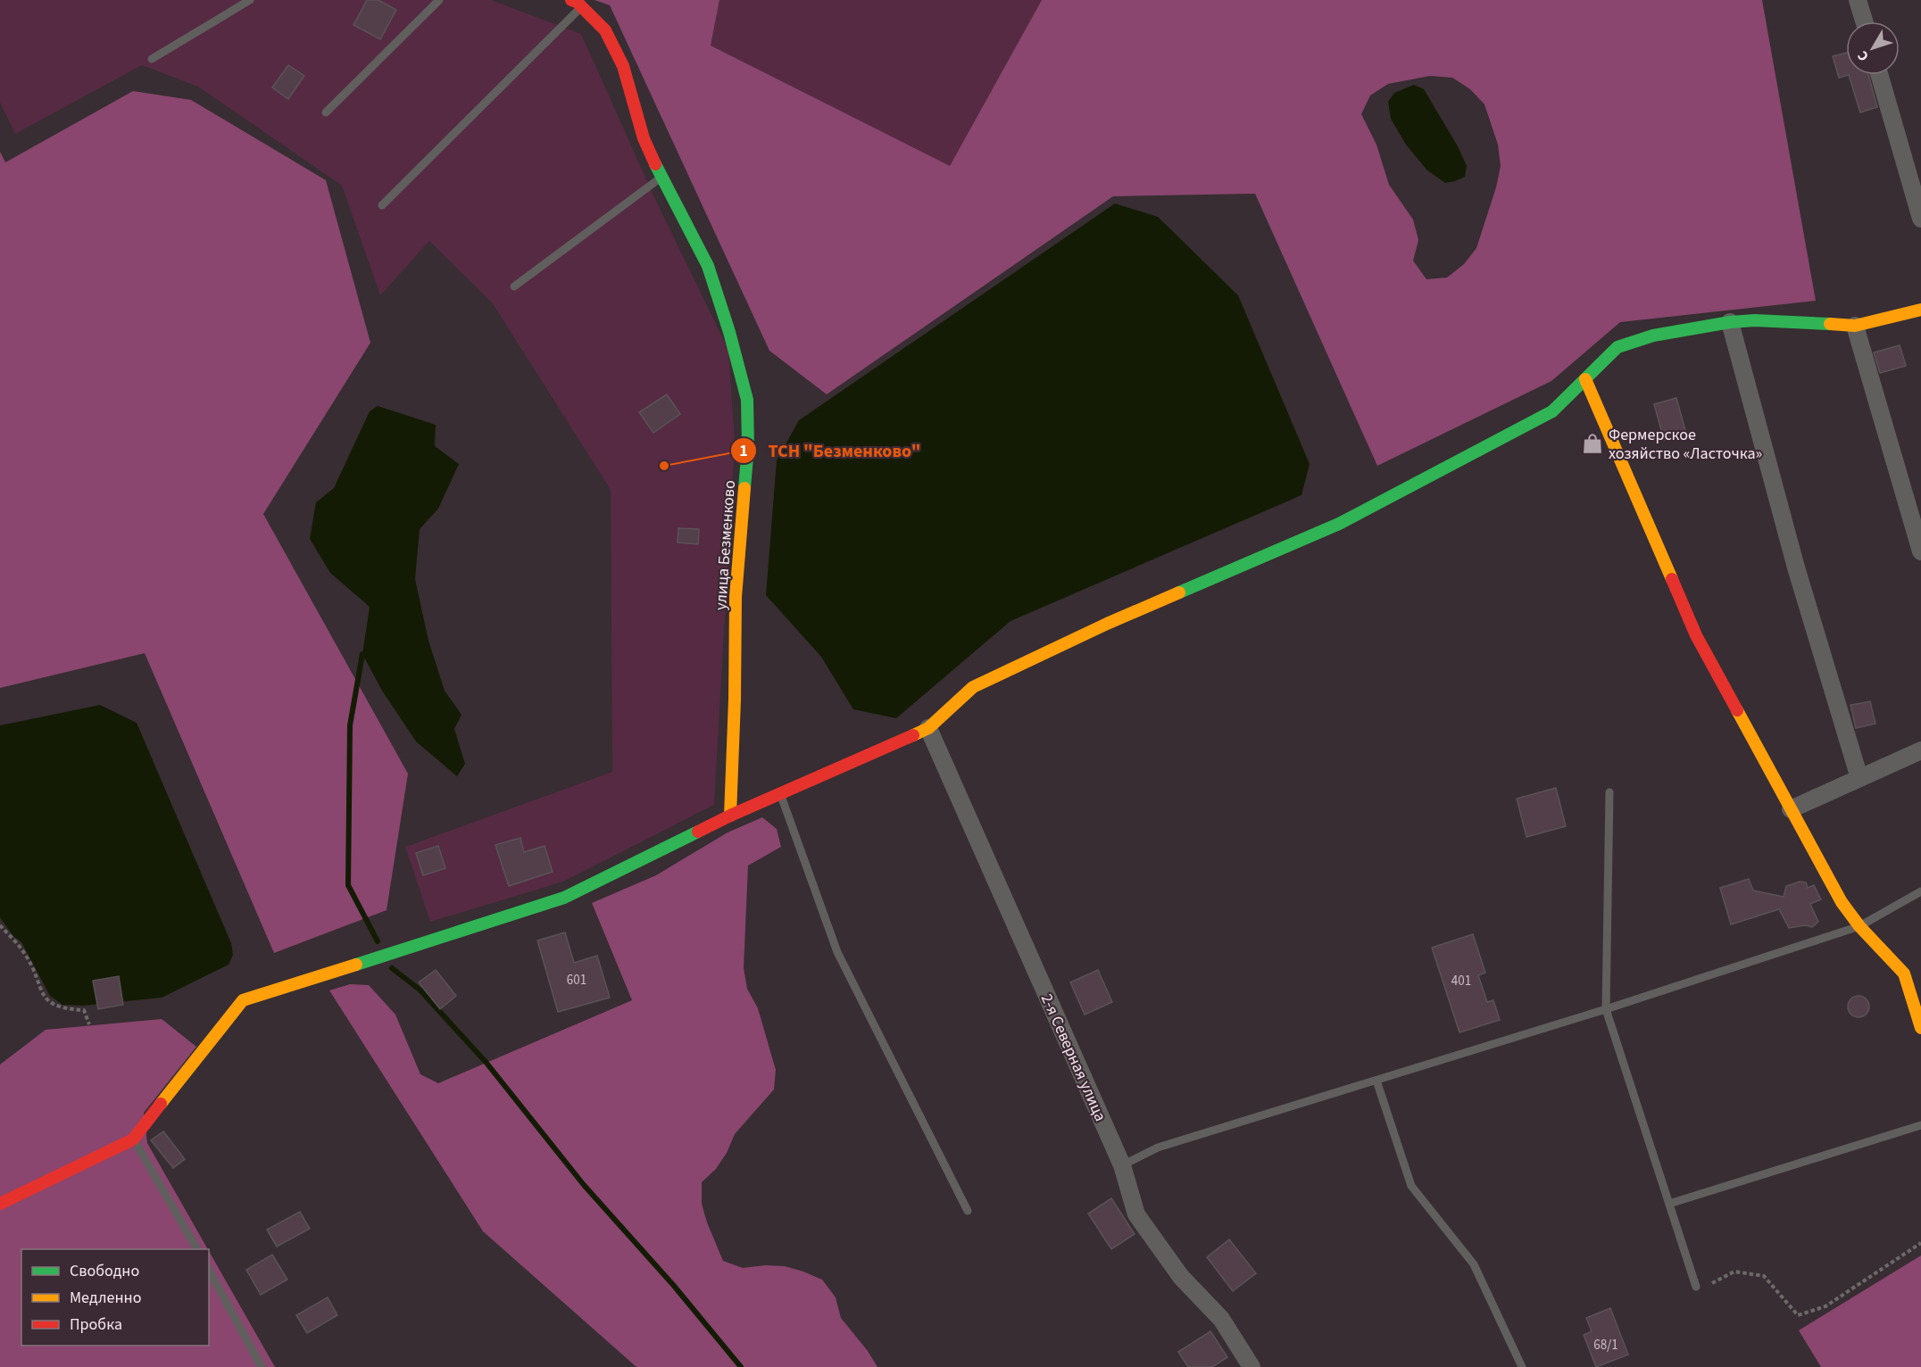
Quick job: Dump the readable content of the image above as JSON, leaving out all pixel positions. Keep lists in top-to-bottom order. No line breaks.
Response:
{"streets":{"street":["улица Безменково","2-я Северная улица"]},"places":{"shop":["Фермерское хозяйство «Ласточка»"],"other":["ТСН \"Безменково\""]},"house_numbers":["601","401","68/1"],"legend":["Свободно","Медленно","Пробка"],"north":"bottom left"}
